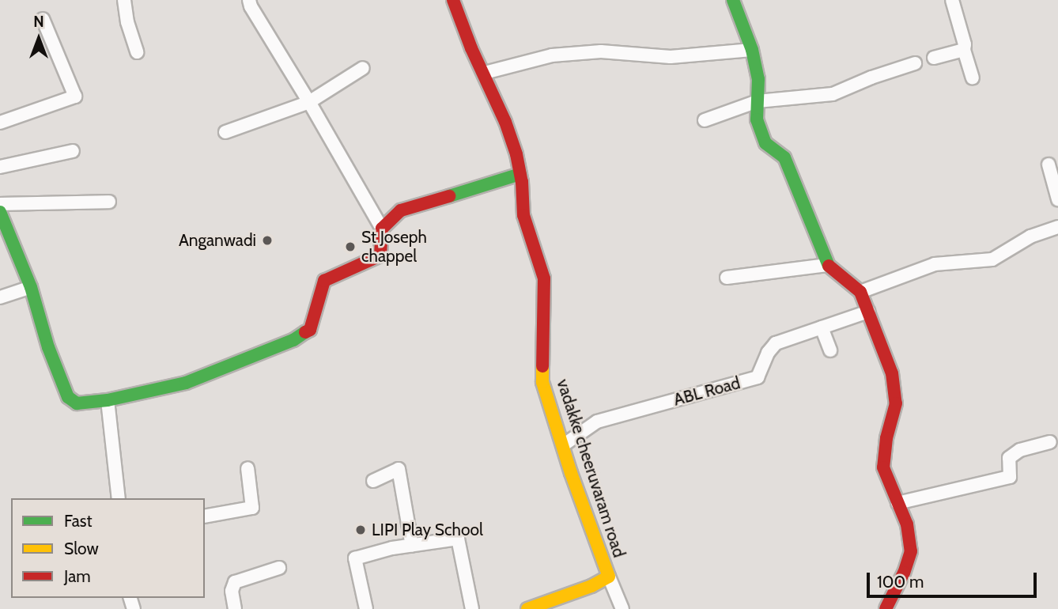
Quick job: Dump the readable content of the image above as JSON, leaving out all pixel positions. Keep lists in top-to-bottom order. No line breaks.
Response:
{"streets":{"street":["ABL Road","vadakke cheeruvaram road"]},"crossings":[["ABL Road","vadakke cheeruvaram road"]],"places":["Anganwadi","St Joseph chappel","LIPI Play School"],"legend":["Fast","Slow","Jam"],"scale_bar":"100 m","north":"top"}
